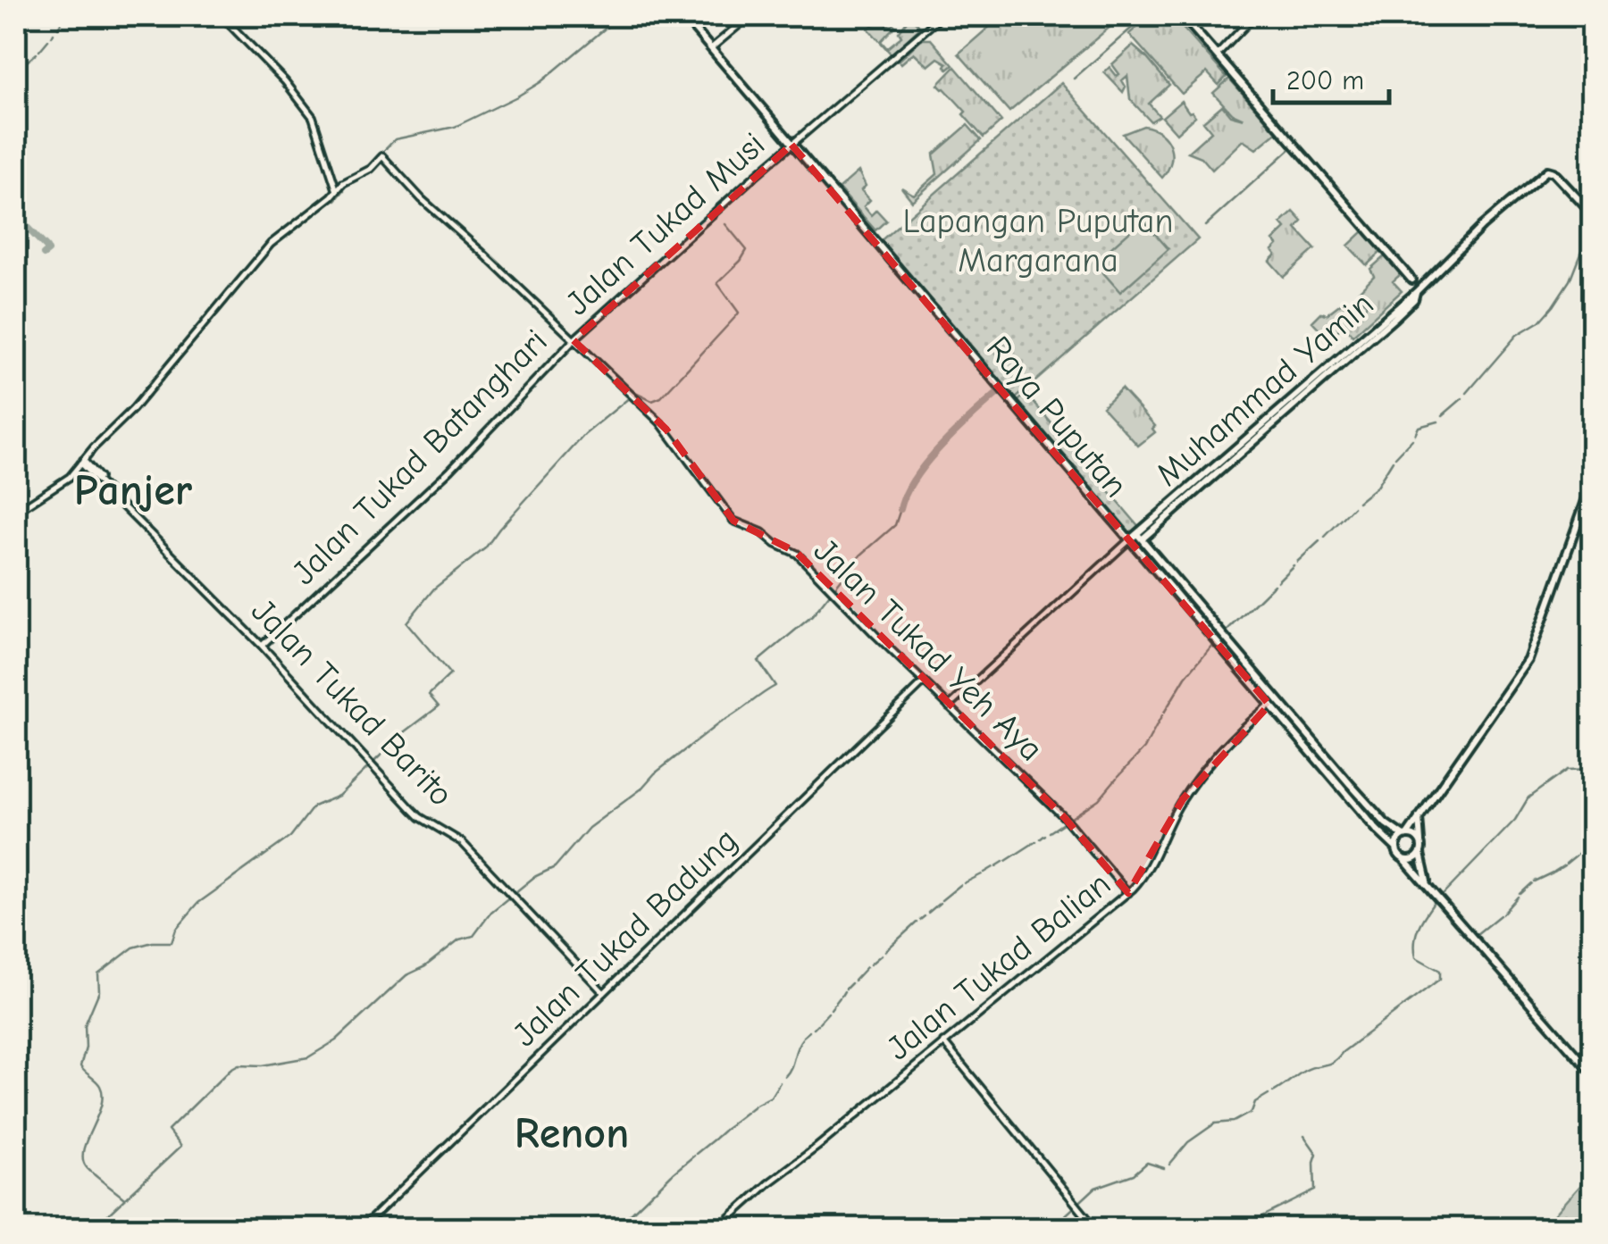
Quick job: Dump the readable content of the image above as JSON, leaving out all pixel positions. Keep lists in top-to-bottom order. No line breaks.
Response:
{"streets":{"main road":["Muhammad Yamin","Raya Puputan"],"street":["Jalan Tukad Musi","Jalan Tukad Batanghari","Jalan Tukad Yeh Aya","Jalan Tukad Barito","Jalan Tukad Badung","Jalan Tukad Balian"]},"crossings":[["Jalan Tukad Musi","Raya Puputan"],["Jalan Tukad Musi","Jalan Tukad Batanghari"],["Jalan Tukad Musi","Jalan Tukad Yeh Aya"],["Muhammad Yamin","Raya Puputan"],["Raya Puputan","Jalan Tukad Balian"],["Jalan Tukad Batanghari","Jalan Tukad Yeh Aya"],["Jalan Tukad Batanghari","Jalan Tukad Barito"],["Jalan Tukad Yeh Aya","Jalan Tukad Badung"],["Jalan Tukad Yeh Aya","Jalan Tukad Balian"],["Jalan Tukad Barito","Jalan Tukad Badung"]],"districts":["Panjer","Renon"],"parks":["Lapangan Puputan Margarana"],"scale_bar":"200 m"}
